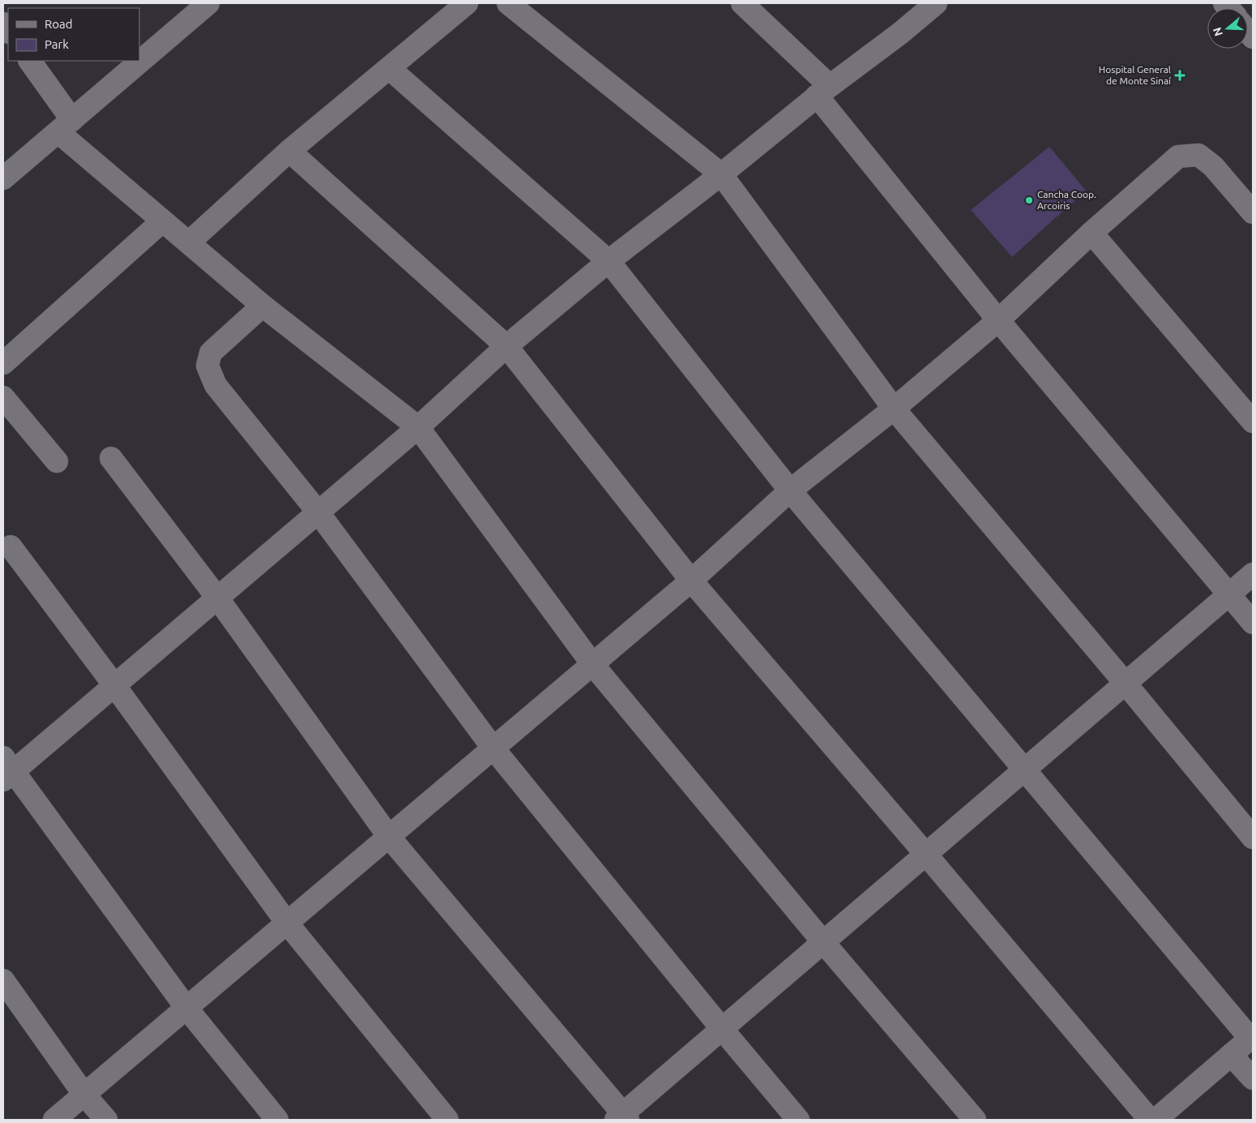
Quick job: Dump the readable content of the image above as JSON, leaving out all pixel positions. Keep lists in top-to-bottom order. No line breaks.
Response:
{"places":{"health":["Hospital General de Monte Sinaí"],"other":["Cancha Coop. Arcoiris"]},"legend":["Road","Park"],"north":"left"}
